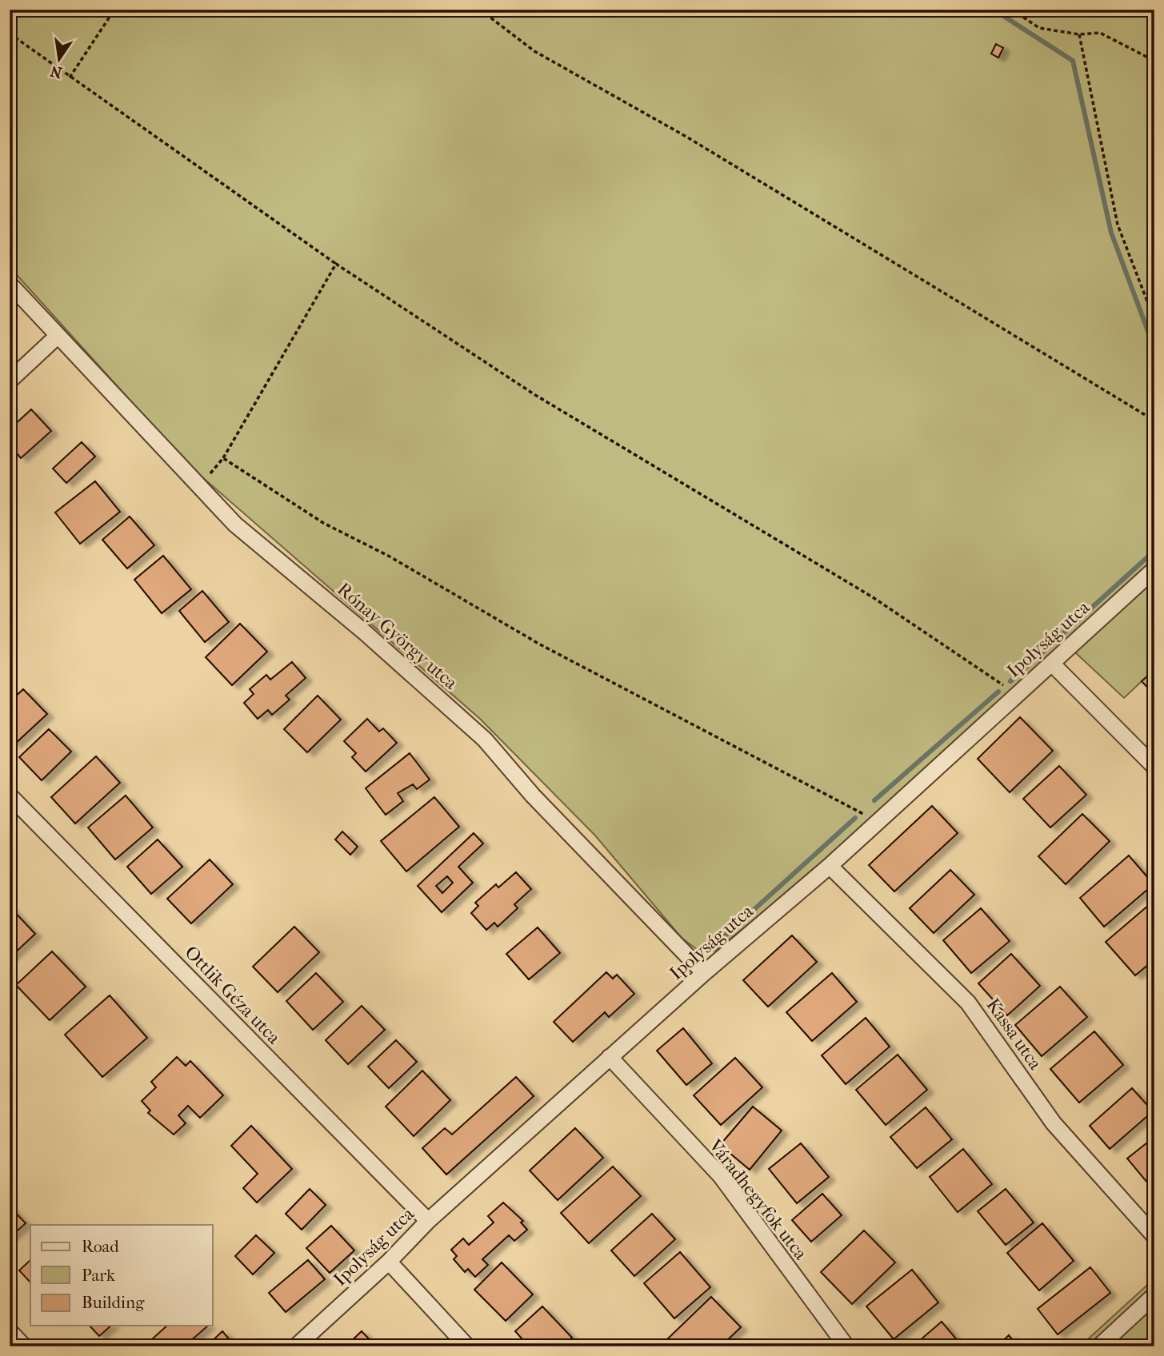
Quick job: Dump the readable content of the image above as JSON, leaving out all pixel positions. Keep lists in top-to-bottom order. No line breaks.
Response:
{"streets":{"street":["Rónay György utca","Ipolyság utca","Ottlik Géza utca","Kassa utca","Váradhegyfok utca"]},"crossings":[["Rónay György utca","Ipolyság utca"],["Ipolyság utca","Ottlik Géza utca"],["Ipolyság utca","Kassa utca"],["Ipolyság utca","Váradhegyfok utca"]],"legend":["Road","Park","Building"],"north":"bottom"}
